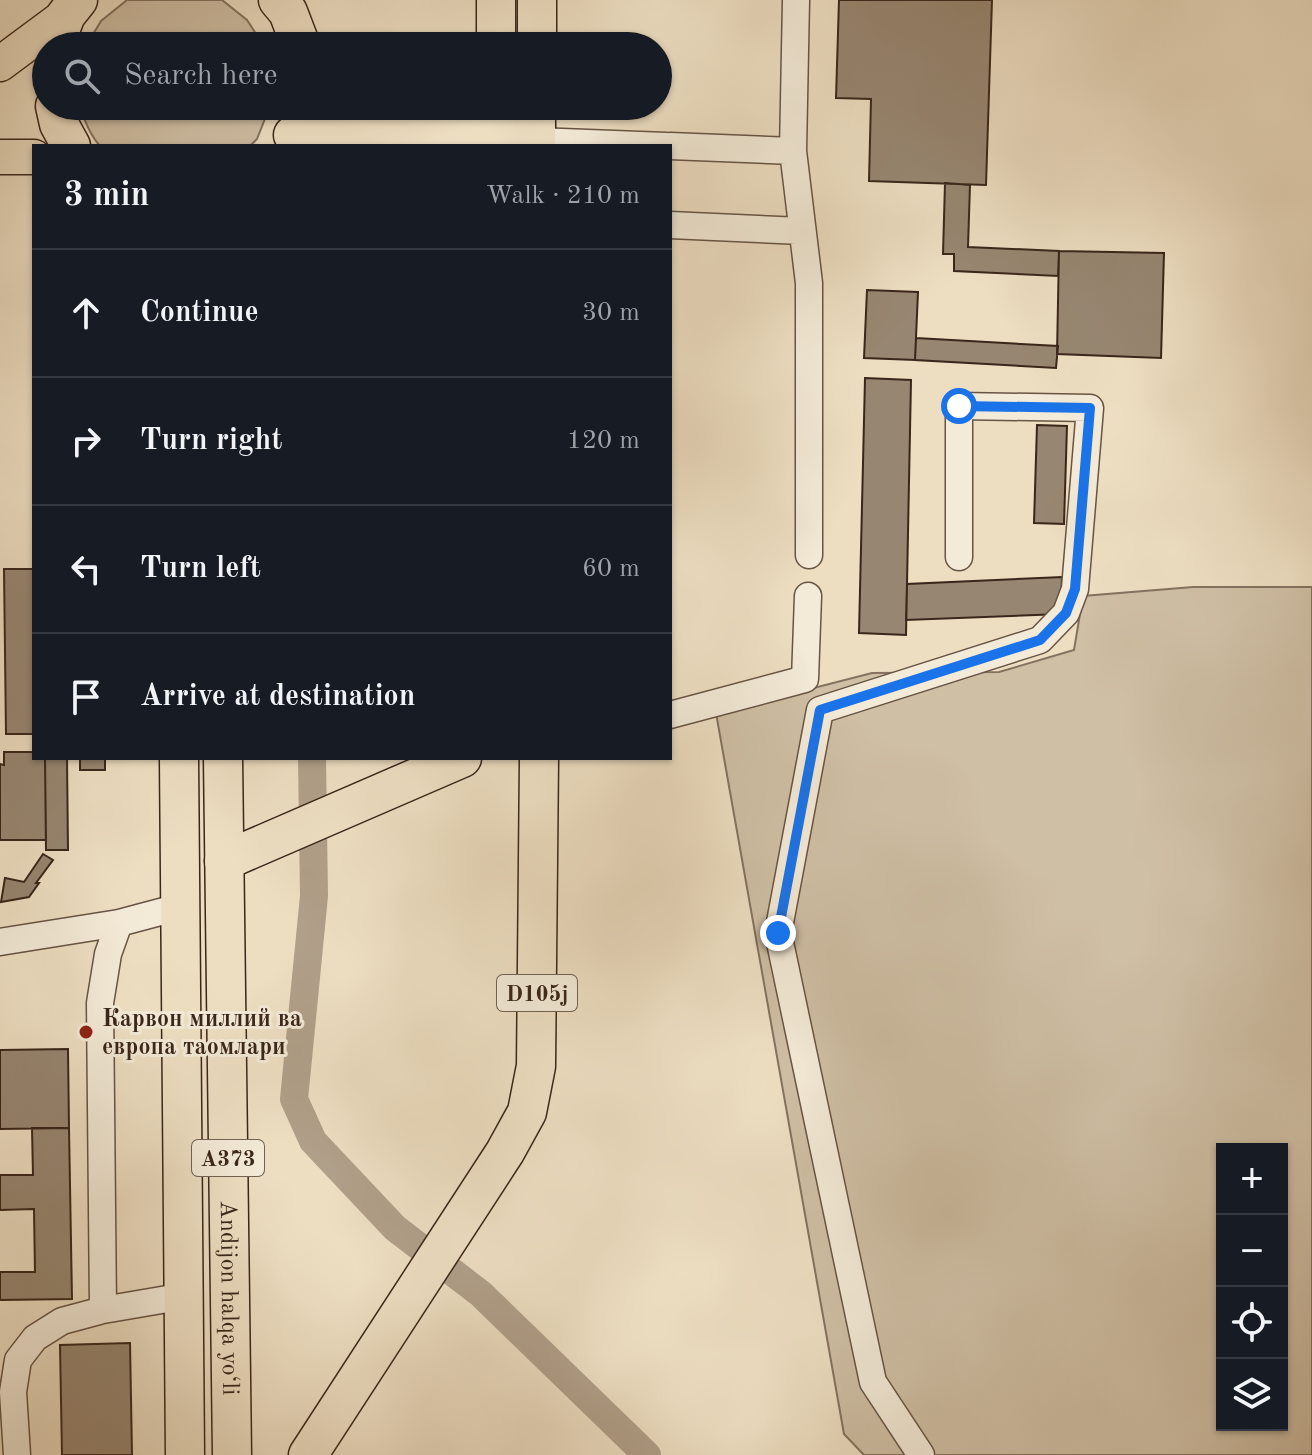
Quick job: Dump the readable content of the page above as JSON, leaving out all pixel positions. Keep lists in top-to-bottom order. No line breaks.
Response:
{"streets":{"highway":["D105j","A373","Andijon halqa yo‘li"]},"places":["Карвон миллий ва европа таомлари"],"page":{"search":"Search here","heading":["3 min","Walk · 210 m"],"list":[["Continue","30 m"],["Turn right","120 m"],["Turn left","60 m"],"Arrive at destination"],"map_buttons":["+","−"]}}
